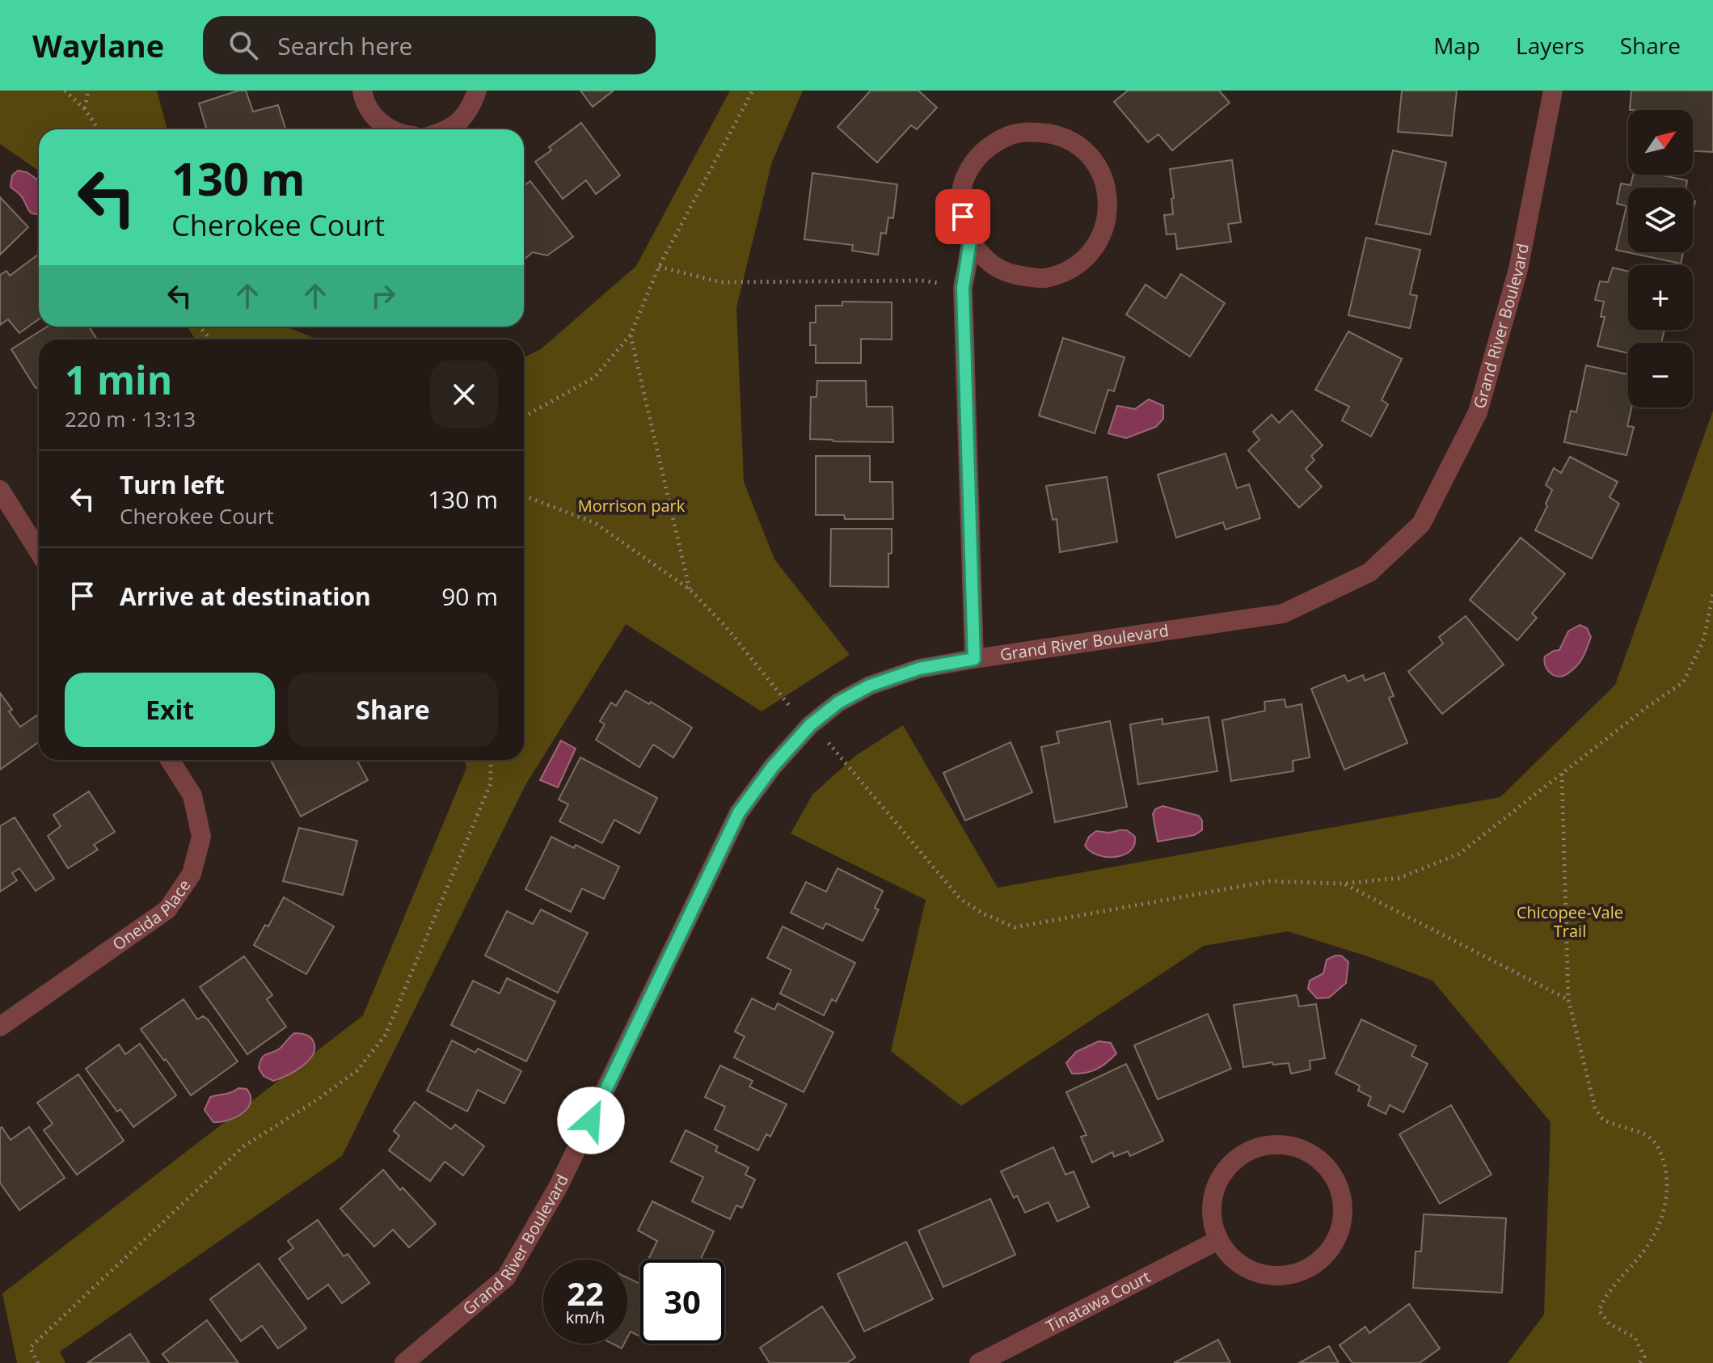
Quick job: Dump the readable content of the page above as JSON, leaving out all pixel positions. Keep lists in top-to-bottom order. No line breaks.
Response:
{"streets":{"street":["Grand River Boulevard","Oneida Place","Tinatawa Court"]},"parks":["Morrison park","Chicopee-Vale Trail"],"north":"top right","page":{"header":"Waylane","search":"Search here","nav":["Map","Layers","Share"],"map_buttons":["+","−"],"turn":["130 m","Cherokee Court"],"heading":["1 min","220 m · 13:13"],"list":[{"name":"Turn left","note":"Cherokee Court","value":"130 m"},{"name":"Arrive at destination","value":"90 m"}],"buttons":["Exit","Share"],"speed":"22 km/h","limit":"30"}}
